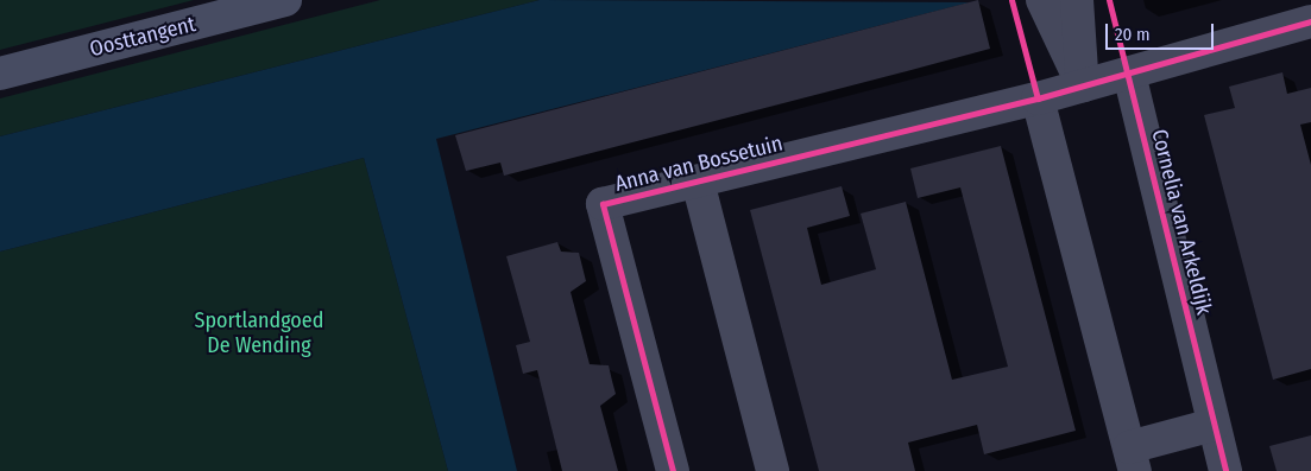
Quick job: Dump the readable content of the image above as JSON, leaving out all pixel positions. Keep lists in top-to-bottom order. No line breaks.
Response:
{"streets":{"main road":["Oosttangent"],"street":["Anna van Bossetuin","Cornelia van Arkeldijk"]},"parks":["Sportlandgoed De Wending"],"scale_bar":"20 m"}
